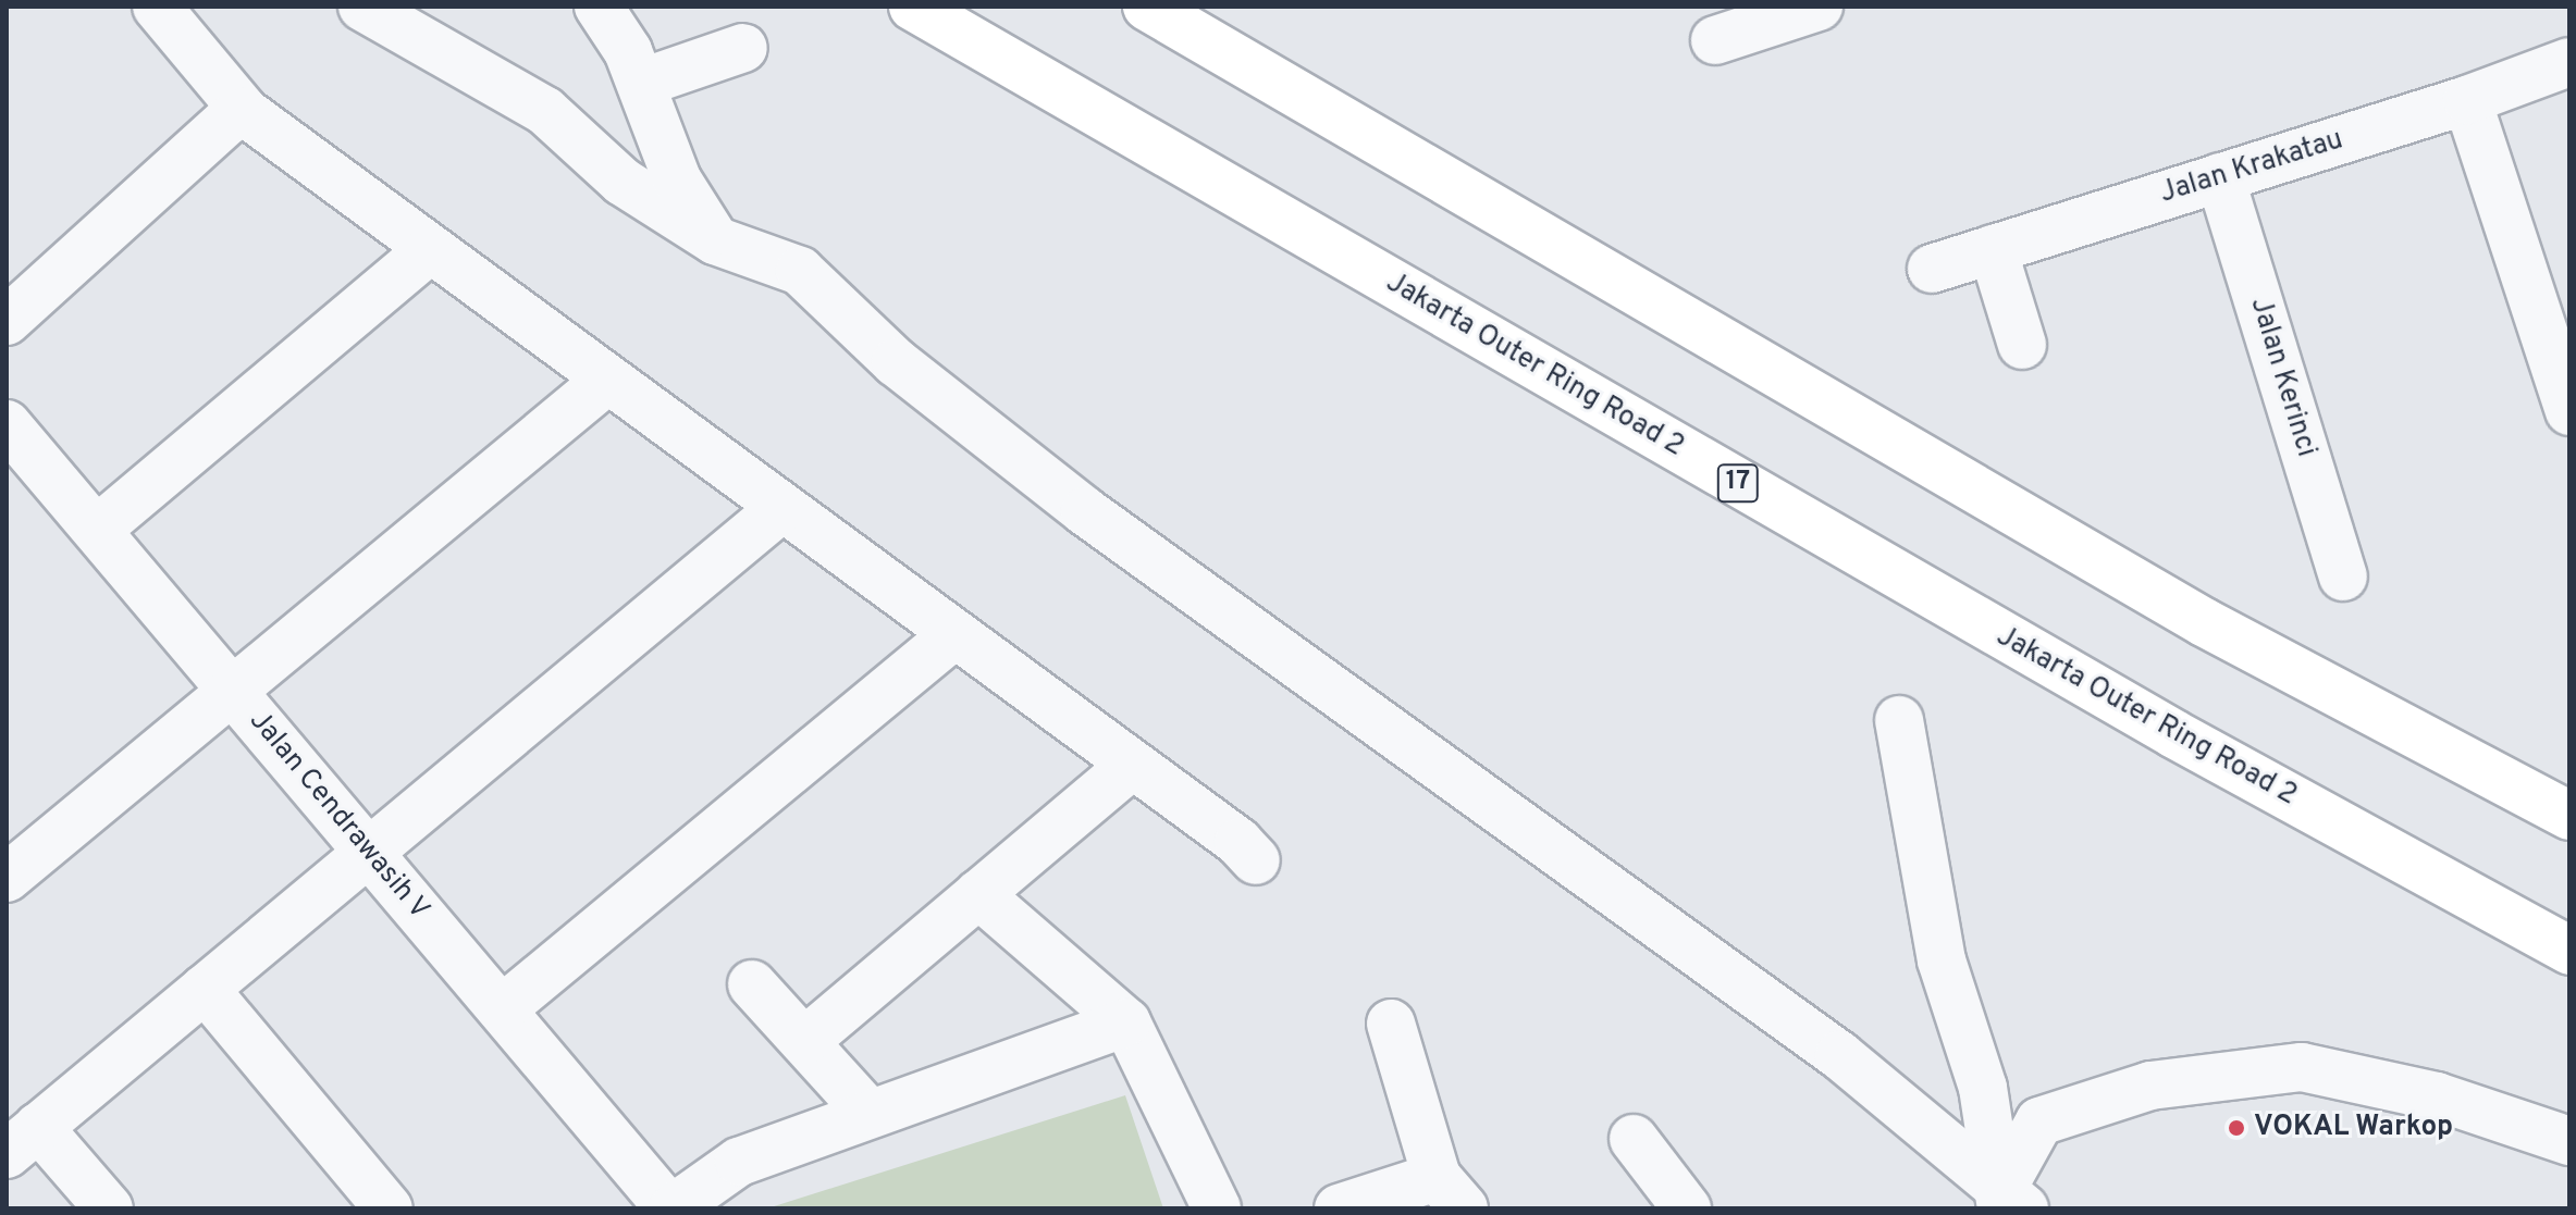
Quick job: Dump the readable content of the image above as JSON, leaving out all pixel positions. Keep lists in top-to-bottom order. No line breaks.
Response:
{"streets":{"highway":["Jakarta Outer Ring Road 2","17"],"street":["Jalan Krakatau","Jalan Kerinci","Jalan Cendrawasih V"]},"crossings":[["Jalan Krakatau","Jalan Kerinci"]],"places":["VOKAL Warkop"]}
